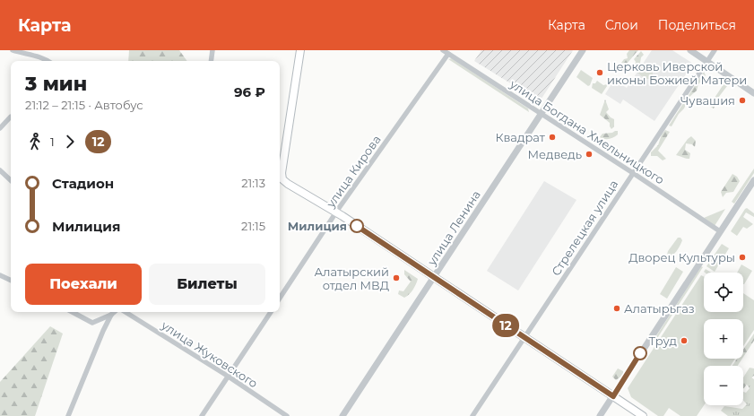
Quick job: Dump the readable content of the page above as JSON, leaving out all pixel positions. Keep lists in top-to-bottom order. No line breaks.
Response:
{"streets":{"street":["улица Богдана Хмельницкого","улица Кирова","улица Ленина","Стрелецкая улица","улица Жуковского"]},"crossings":[["улица Богдана Хмельницкого","улица Кирова"],["улица Богдана Хмельницкого","улица Ленина"],["улица Богдана Хмельницкого","Стрелецкая улица"]],"places":["Церковь Иверской иконы Божией Матери","Чувашия","Квадрат","Медведь","Милиция","Дворец Культуры","Алатырский отдел МВД","Алатырьгаз","Труд"],"lines":["bus line 12"],"page":{"header":"Карта","nav":["Карта","Слои","Поделиться"],"on_map":"12","heading":["3 мин","21:12 – 21:15 · Автобус","96 ₽"],"legs":["1","12"],"list":[{"name":"Стадион","value":"21:13"},{"name":"Милиция","value":"21:15"}],"buttons":["Поехали","Билеты"],"map_buttons":["+","−"]}}
